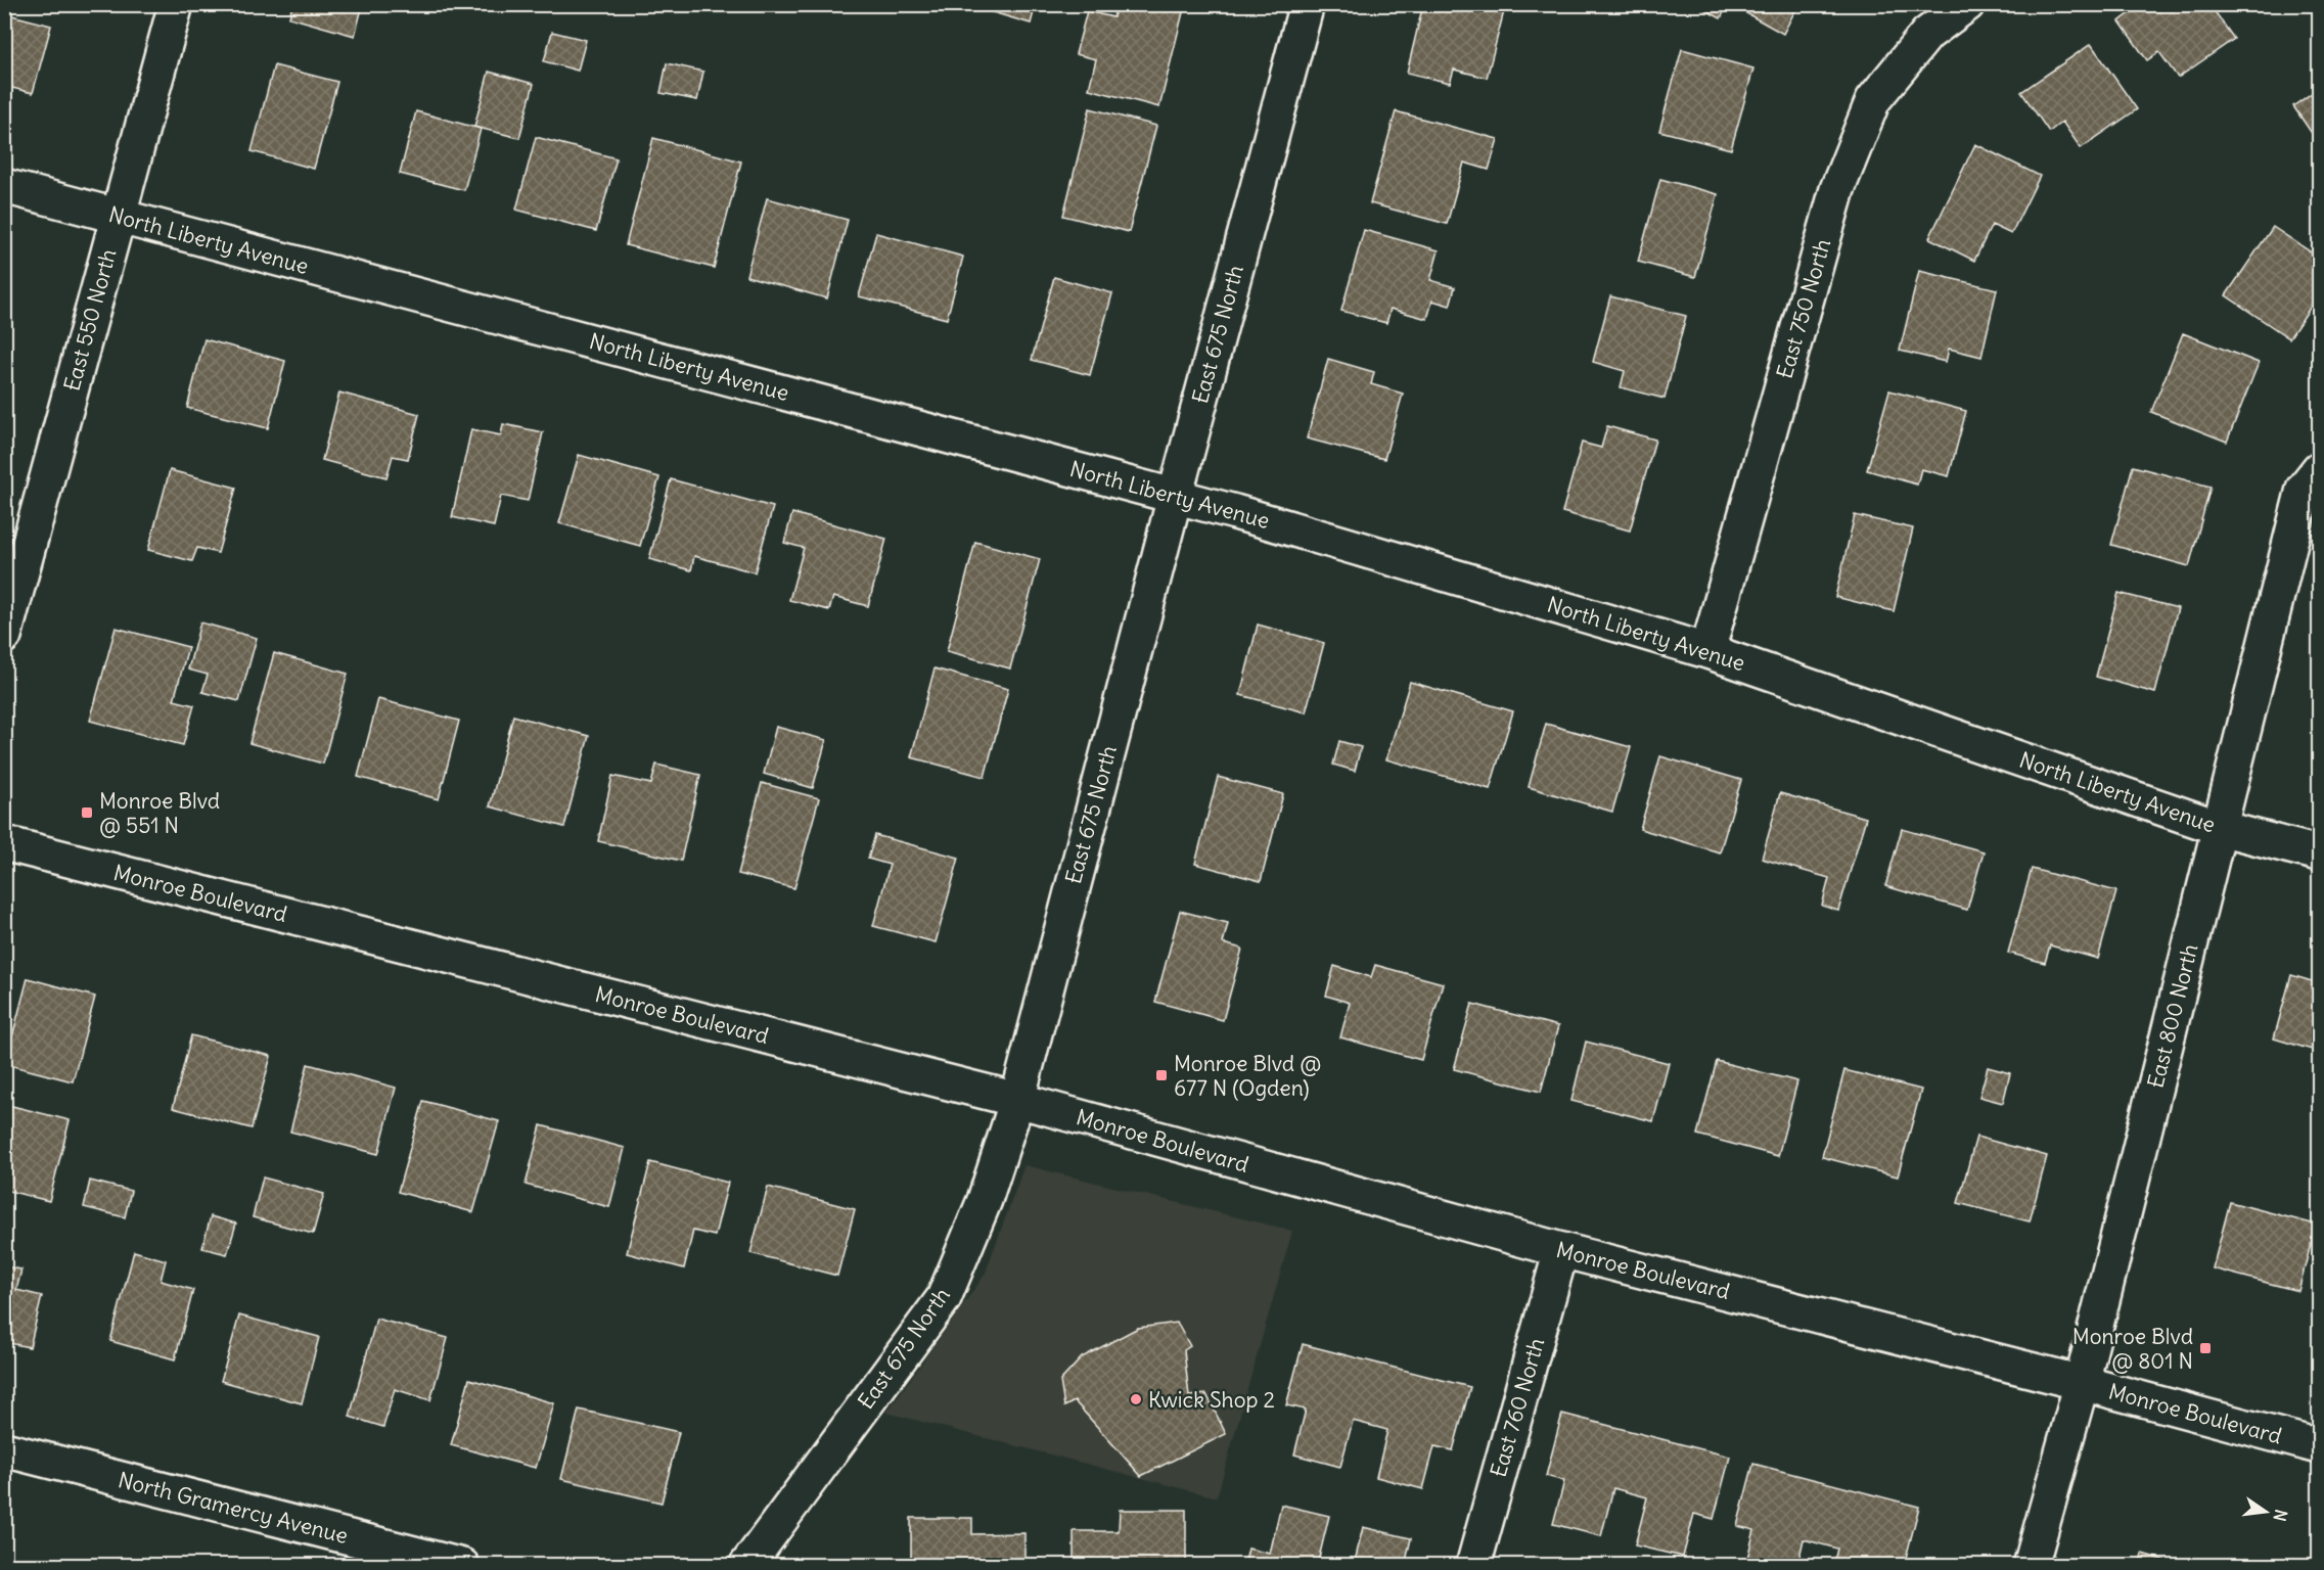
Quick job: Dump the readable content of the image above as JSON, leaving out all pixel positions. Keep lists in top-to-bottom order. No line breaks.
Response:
{"streets":{"street":["North Liberty Avenue","East 750 North","East 550 North","East 675 North","Monroe Boulevard","East 800 North","East 760 North","North Gramercy Avenue"]},"crossings":[["North Liberty Avenue","East 750 North"],["North Liberty Avenue","East 550 North"],["North Liberty Avenue","East 675 North"],["North Liberty Avenue","East 800 North"],["East 675 North","Monroe Boulevard"],["Monroe Boulevard","East 800 North"],["Monroe Boulevard","East 760 North"]],"places":{"transit":["Monroe Blvd @ 551 N","Monroe Blvd @ 677 N (Ogden)","Monroe Blvd @ 801 N"],"other":["Kwick Shop 2"]},"north":"right"}
